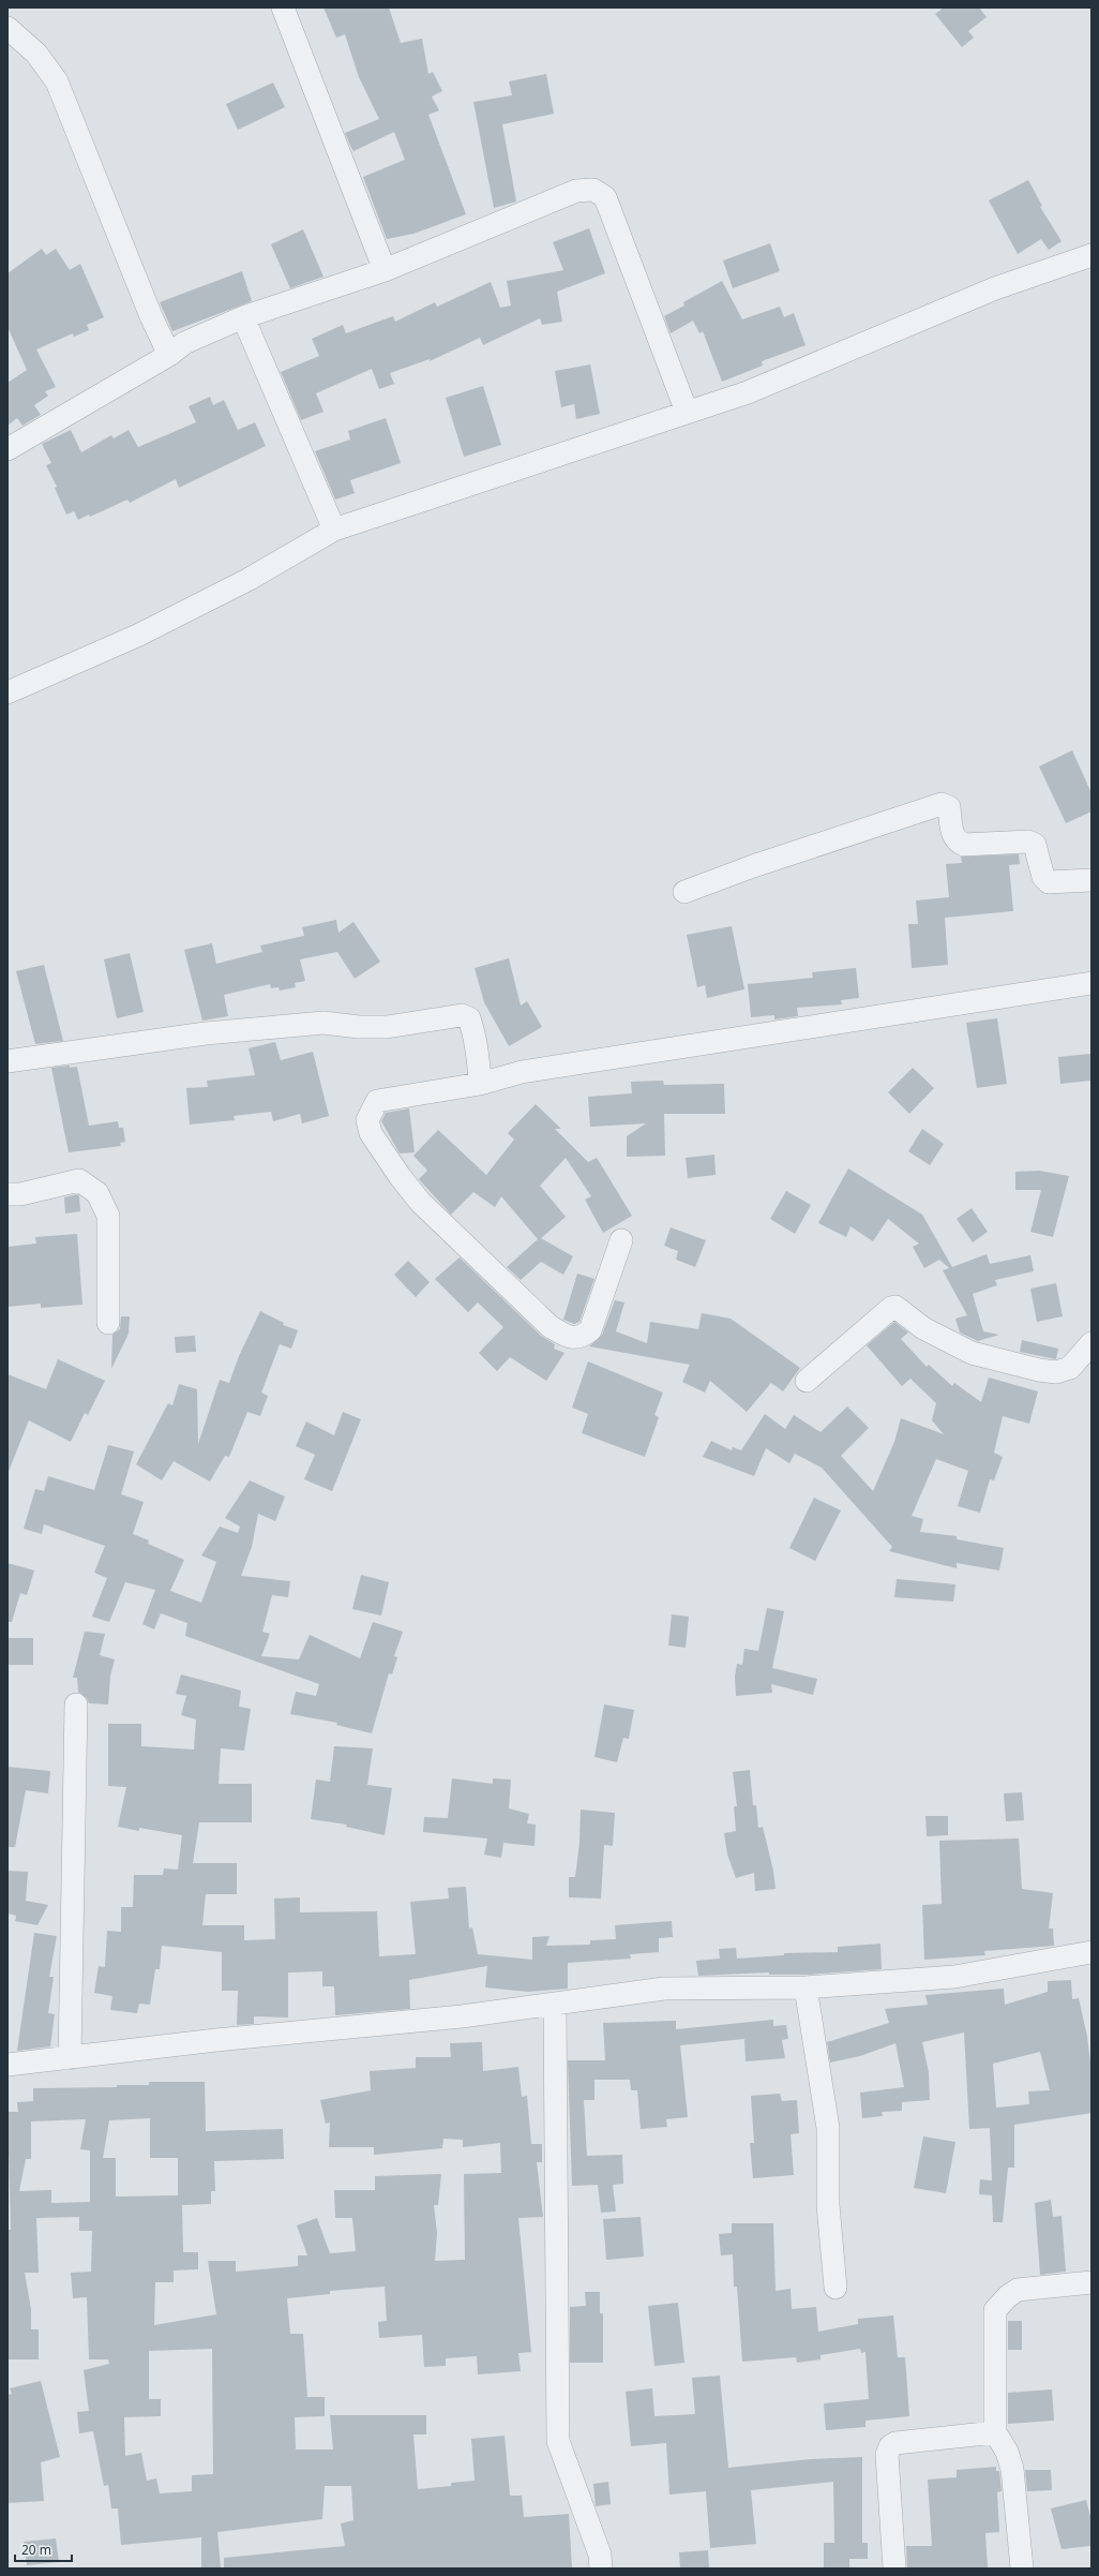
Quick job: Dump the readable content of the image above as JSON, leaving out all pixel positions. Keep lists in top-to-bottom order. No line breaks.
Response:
{"scale_bar":"20 m"}
